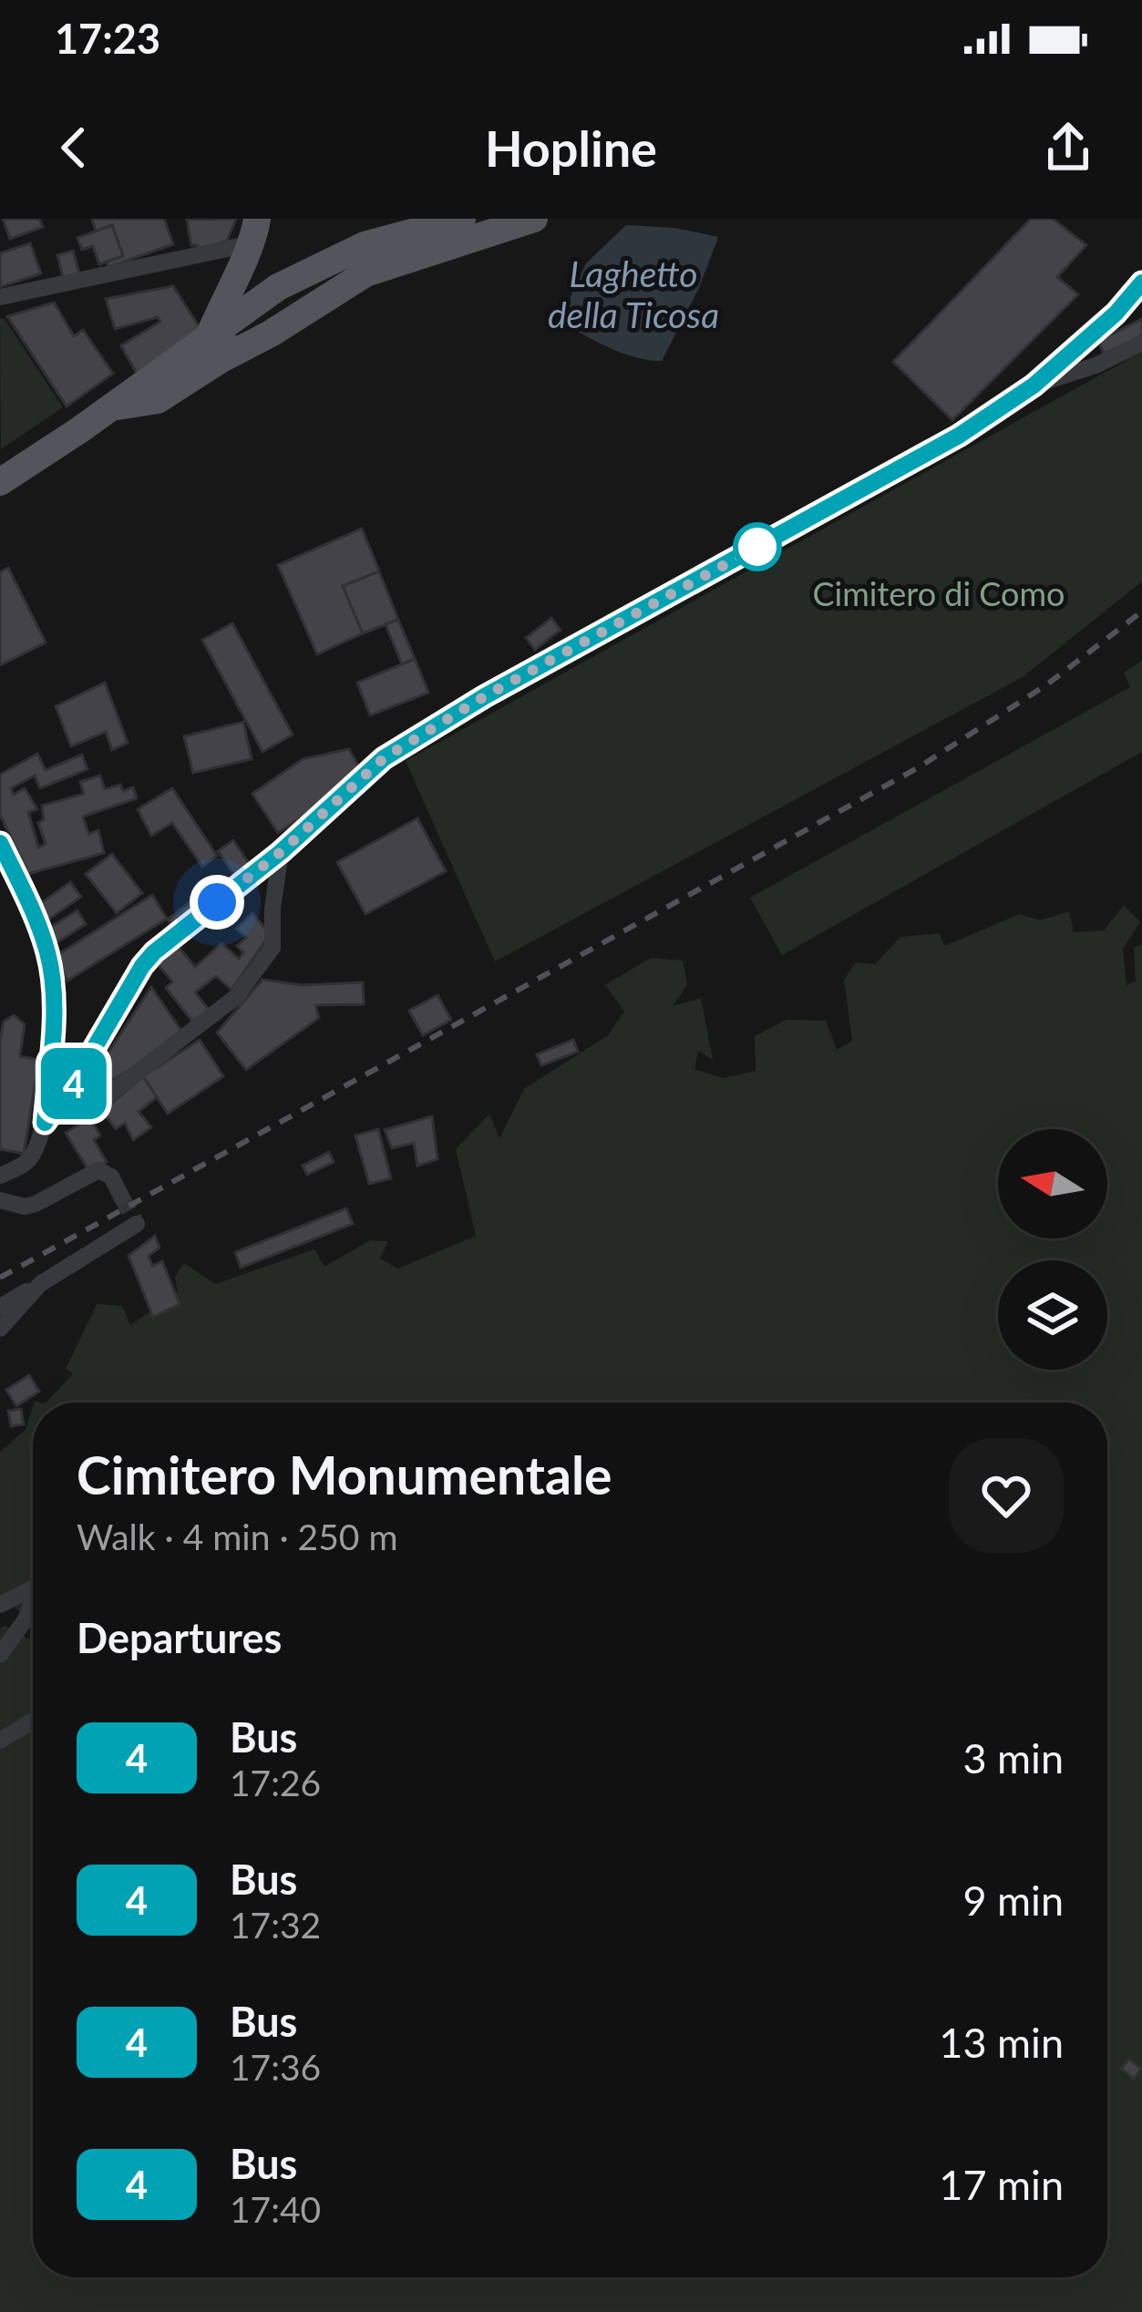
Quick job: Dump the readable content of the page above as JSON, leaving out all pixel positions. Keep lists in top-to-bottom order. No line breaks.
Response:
{"water":["Laghetto della Ticosa"],"parks":["Cimitero di Como"],"lines":["bus line 4"],"north":"left","page":{"status":"17:23","header":"Hopline","on_map":"4","heading":[["Cimitero Monumentale","Walk · 4 min · 250 m"],"Departures"],"list":[{"mark":"4","name":"Bus","note":"17:26","value":"3 min"},{"mark":"4","name":"Bus","note":"17:32","value":"9 min"},{"mark":"4","name":"Bus","note":"17:36","value":"13 min"},{"mark":"4","name":"Bus","note":"17:40","value":"17 min"}]}}
